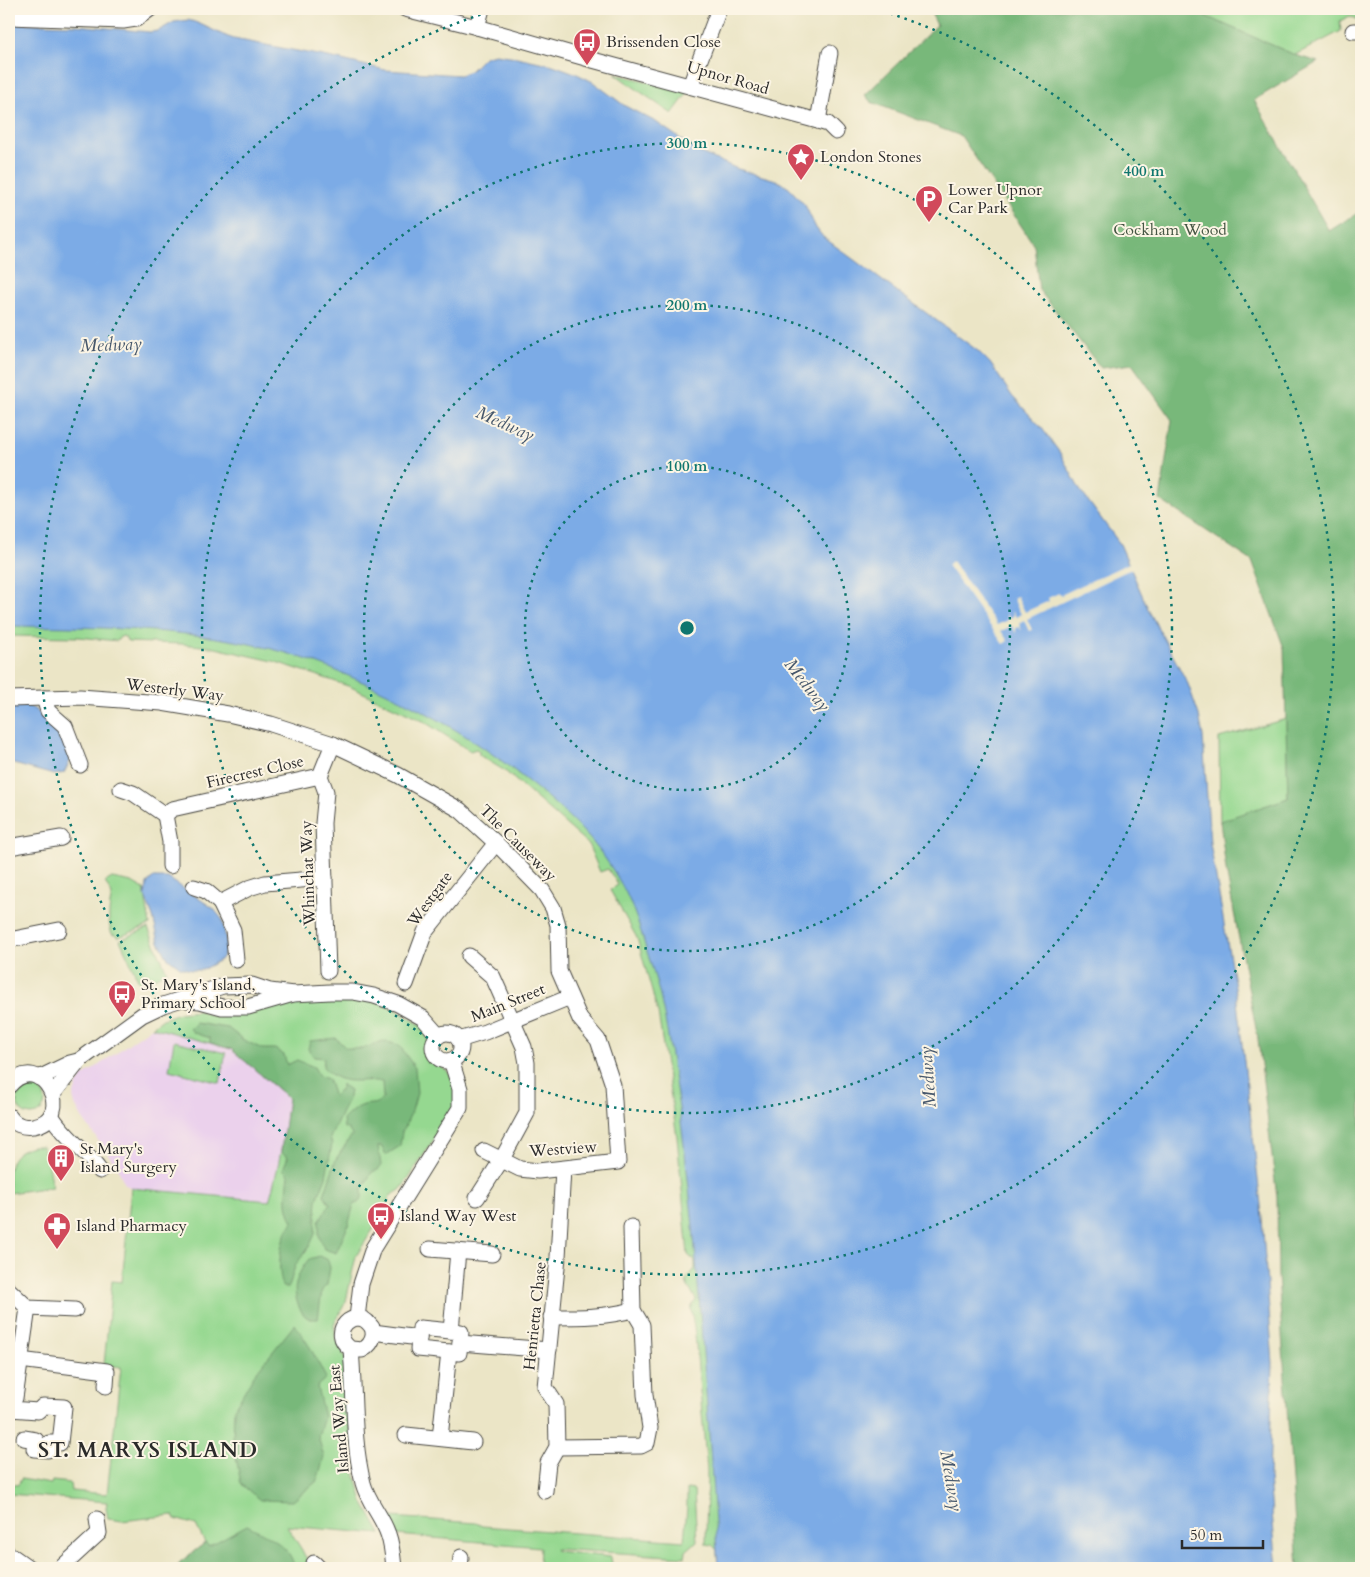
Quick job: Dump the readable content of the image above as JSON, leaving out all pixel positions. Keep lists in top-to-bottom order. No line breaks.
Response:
{"streets":{"street":["Upnor Road","Westerly Way","Firecrest Close","The Causeway","Whinchat Way","Westgate","Main Street","Westview","Henrietta Chase","Island Way East"]},"crossings":[["Westerly Way","Firecrest Close"],["Westerly Way","The Causeway"],["Firecrest Close","The Causeway"],["Firecrest Close","Whinchat Way"],["The Causeway","Westgate"],["The Causeway","Main Street"],["The Causeway","Westview"],["Westview","Henrietta Chase"]],"districts":["ST. MARYS ISLAND"],"water":["Medway"],"parks":["Cockham Wood"],"places":{"bus stop":["Brissenden Close","St. Mary's Island, Primary School","Island Way West"],"place":["London Stones"],"parking":["Lower Upnor Car Park"],"building":["St Mary's Island Surgery"],"pharmacy":["Island Pharmacy"]},"scale_bar":"50 m","rings":["300 m","400 m","200 m","100 m"]}
